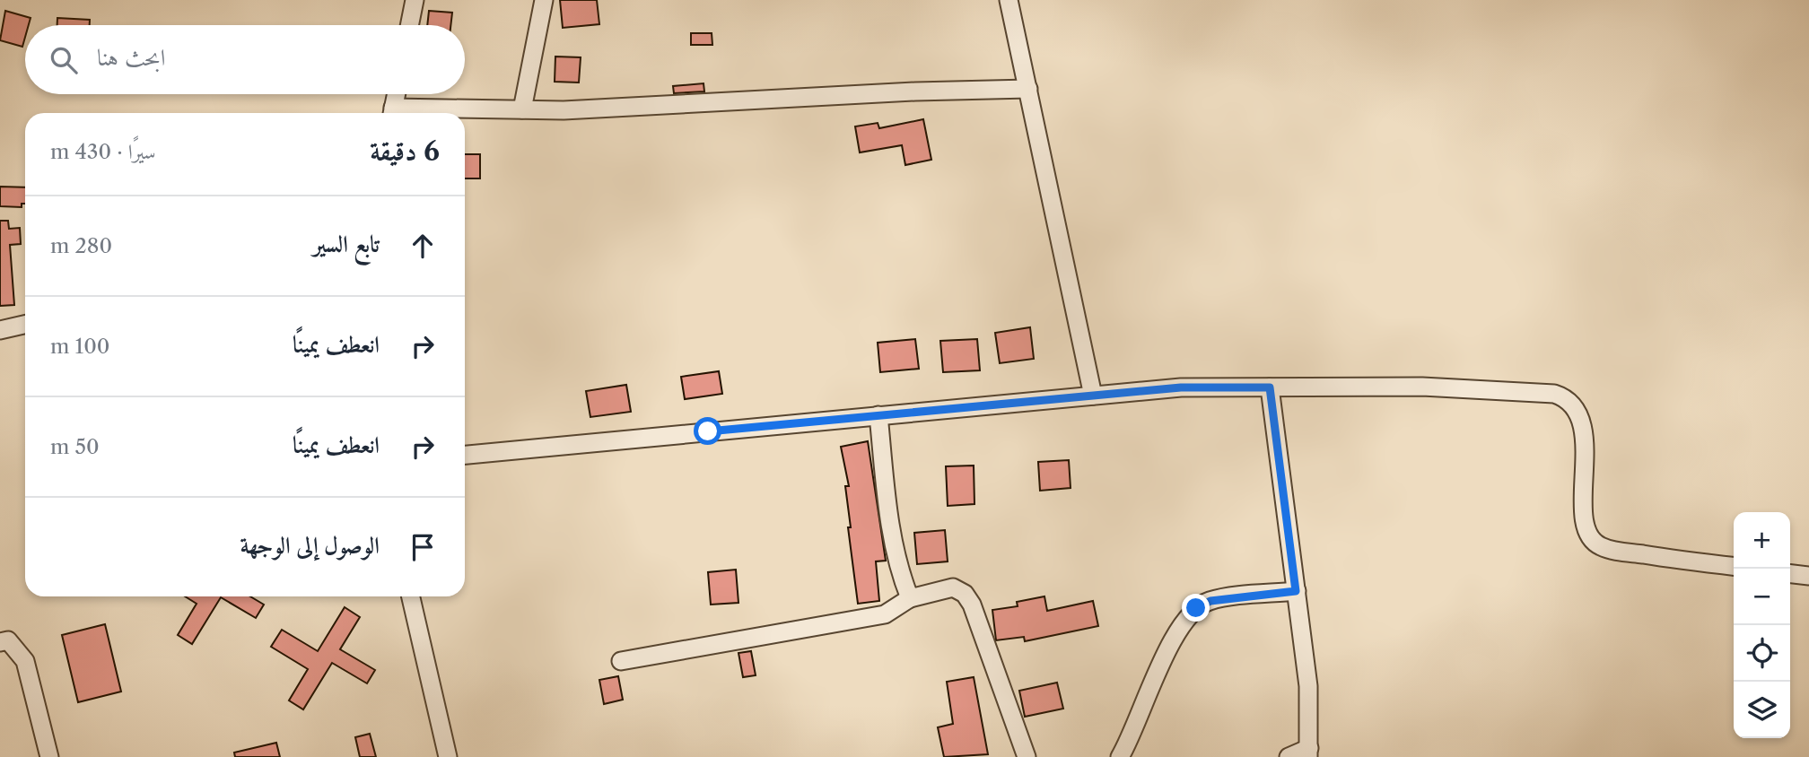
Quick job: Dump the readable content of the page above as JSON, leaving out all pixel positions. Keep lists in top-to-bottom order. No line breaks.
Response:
{"page":{"search":"ابحث هنا","heading":["6 دقيقة","سيرًا · 430 m"],"list":[["تابع السير","280 m"],["انعطف يمينًا","100 m"],["انعطف يمينًا","50 m"],"الوصول إلى الوجهة"],"map_buttons":["+","−"]}}
